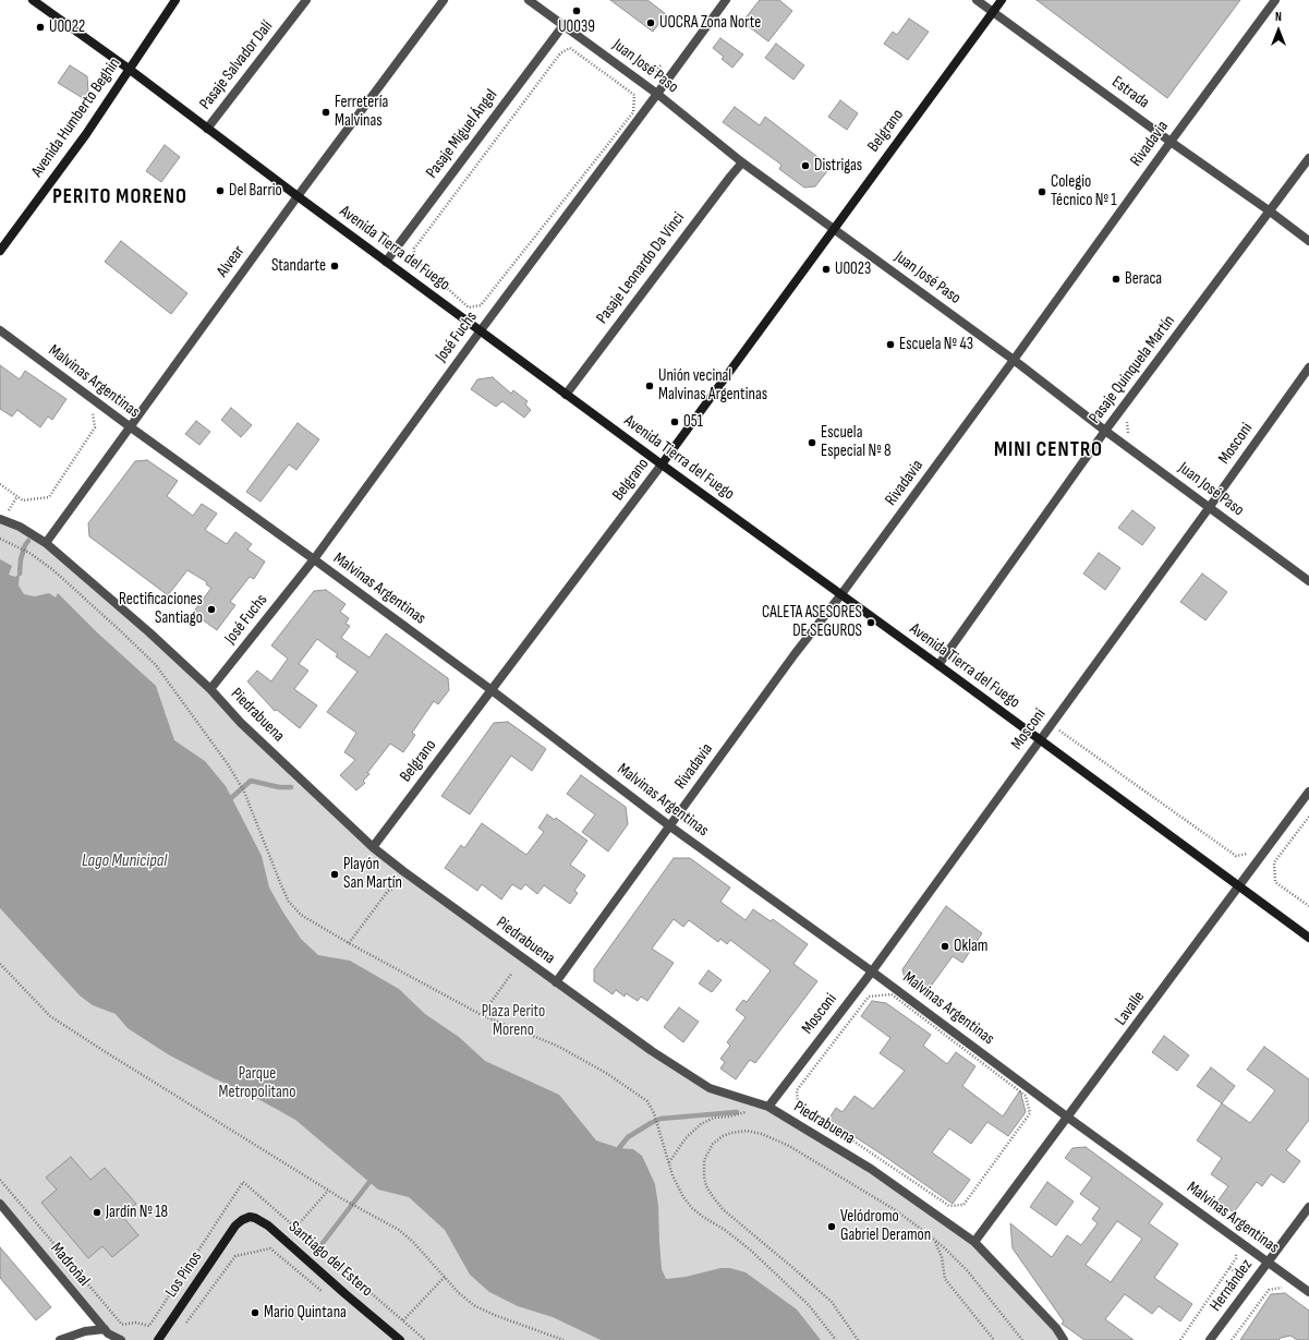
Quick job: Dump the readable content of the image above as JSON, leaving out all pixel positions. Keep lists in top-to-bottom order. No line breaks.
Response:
{"streets":{"street":["Pasaje Salvador Dalí","Juan José Paso","Estrada","Avenida Humberto Beghin","Belgrano","Pasaje Miguel Ángel","Rivadavia","Avenida Tierra del Fuego","Alvear","Pasaje Leonardo Da Vinci","José Fuchs","Pasaje Quinquela Martín","Malvinas Argentinas","Mosconi","Piedrabuena","Lavalle","Santiago del Estero","Madroñal","Los Pinos","Hernández"]},"crossings":[["Pasaje Salvador Dalí","Avenida Tierra del Fuego"],["Juan José Paso","Belgrano"],["Juan José Paso","Pasaje Miguel Ángel"],["Juan José Paso","Rivadavia"],["Juan José Paso","Pasaje Leonardo Da Vinci"],["Juan José Paso","José Fuchs"],["Juan José Paso","Pasaje Quinquela Martín"],["Juan José Paso","Mosconi"],["Estrada","Belgrano"],["Estrada","Rivadavia"],["Estrada","Pasaje Quinquela Martín"],["Avenida Humberto Beghin","Avenida Tierra del Fuego"],["Belgrano","Avenida Tierra del Fuego"],["Belgrano","Malvinas Argentinas"],["Belgrano","Piedrabuena"],["Pasaje Miguel Ángel","Avenida Tierra del Fuego"],["Rivadavia","Avenida Tierra del Fuego"],["Rivadavia","Malvinas Argentinas"],["Rivadavia","Piedrabuena"],["Avenida Tierra del Fuego","Alvear"],["Avenida Tierra del Fuego","Pasaje Leonardo Da Vinci"],["Avenida Tierra del Fuego","José Fuchs"],["Avenida Tierra del Fuego","Pasaje Quinquela Martín"],["Avenida Tierra del Fuego","Mosconi"],["Avenida Tierra del Fuego","Lavalle"],["Alvear","Malvinas Argentinas"],["Alvear","Piedrabuena"],["José Fuchs","Malvinas Argentinas"],["José Fuchs","Piedrabuena"],["Malvinas Argentinas","Mosconi"],["Malvinas Argentinas","Lavalle"],["Malvinas Argentinas","Hernández"],["Mosconi","Piedrabuena"],["Piedrabuena","Lavalle"],["Santiago del Estero","Los Pinos"]],"districts":["PERITO MORENO","MINI CENTRO"],"water":["Lago Municipal"],"parks":["Plaza Perito Moreno","Parque Metropolitano"],"places":["U0039","UOCRA Zona Norte","U0022","Ferretería Malvinas","Distrigas","Del Barrio","Colegio Técnico Nº 1","Standarte","U0023","Beraca","Escuela Nº 43","Unión vecinal Malvinas Argentinas","051","Escuela Especial Nº 8","Rectificaciones Santiago","CALETA ASESORES DE SEGUROS","Playón San Martín","Oklam","Jardín Nº 18","Velódromo Gabriel Deramon","Mario Quintana"],"north":"top"}
